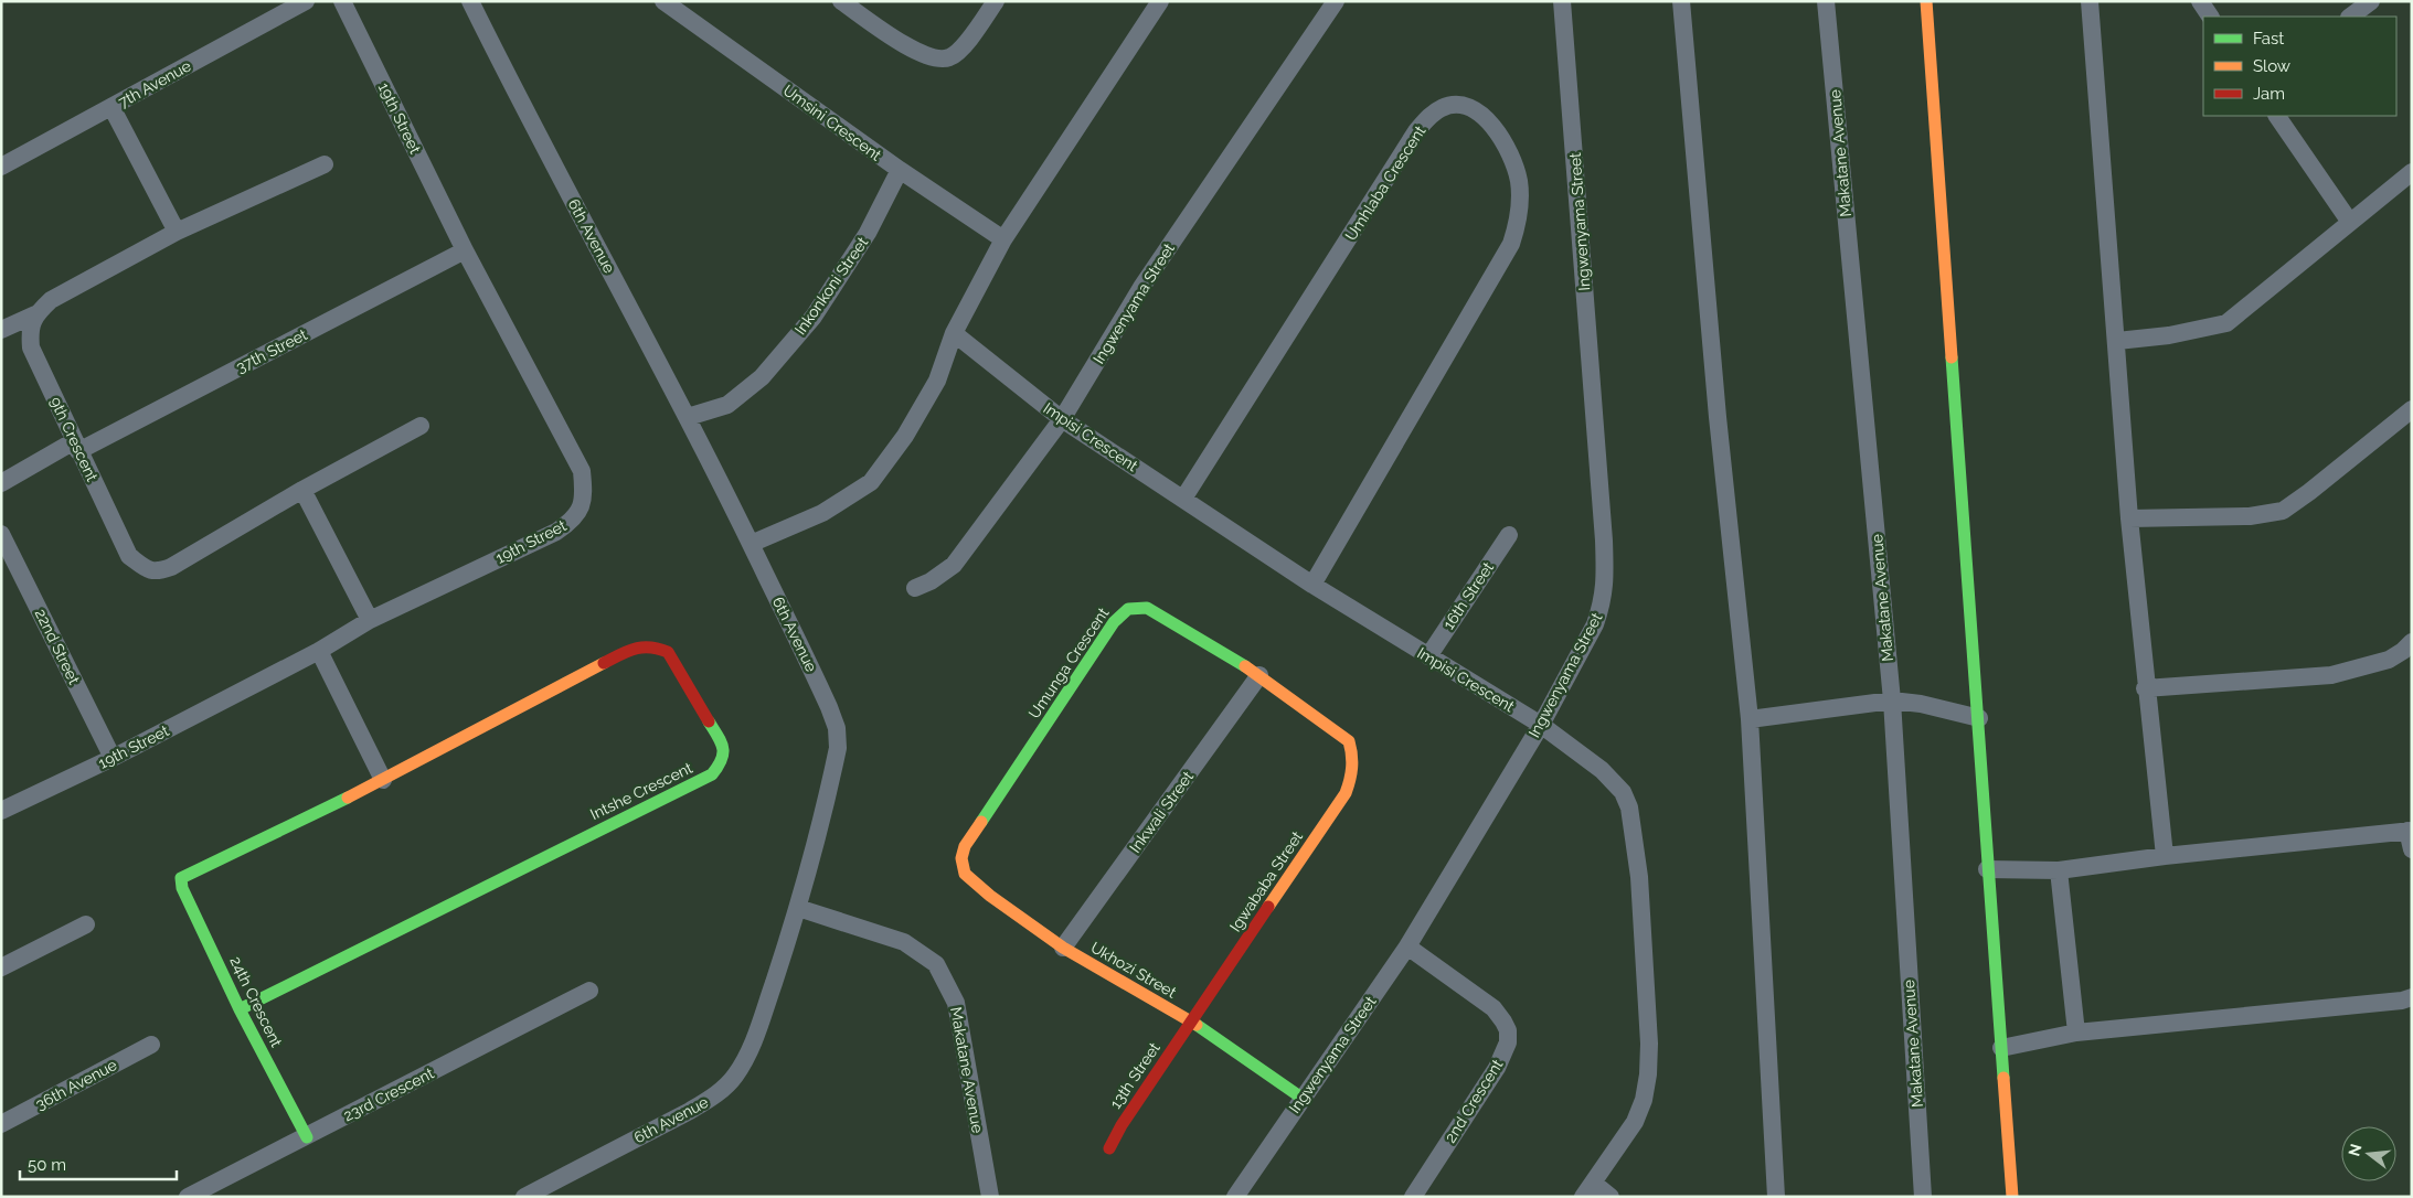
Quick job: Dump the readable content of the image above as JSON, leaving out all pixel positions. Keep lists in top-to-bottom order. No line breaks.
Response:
{"streets":{"street":["7th Avenue","19th Street","Umsini Crescent","Makatane Avenue","Umhlaba Crescent","Ingwenyama Street","6th Avenue","Inkonkoni Street","37th Street","Impisi Crescent","9th Crescent","16th Street","22nd Street","Umunga Crescent","Intshe Crescent","Inkwali Street","Igwababa Street","Ukhozi Street","24th Crescent","13th Street","36th Avenue","23rd Crescent","2nd Crescent"]},"crossings":[["19th Street","37th Street"],["19th Street","22nd Street"],["Umsini Crescent","Inkonkoni Street"],["Makatane Avenue","6th Avenue"],["Umhlaba Crescent","Impisi Crescent"],["Ingwenyama Street","Impisi Crescent"],["Ingwenyama Street","Ukhozi Street"],["Ingwenyama Street","2nd Crescent"],["6th Avenue","Inkonkoni Street"],["37th Street","9th Crescent"],["Impisi Crescent","16th Street"],["Umunga Crescent","Inkwali Street"],["Umunga Crescent","Igwababa Street"],["Umunga Crescent","Ukhozi Street"],["Intshe Crescent","24th Crescent"],["Inkwali Street","Ukhozi Street"],["Igwababa Street","Ukhozi Street"],["Igwababa Street","13th Street"],["Ukhozi Street","13th Street"],["24th Crescent","23rd Crescent"]],"legend":["Fast","Slow","Jam"],"scale_bar":"50 m","north":"left"}
